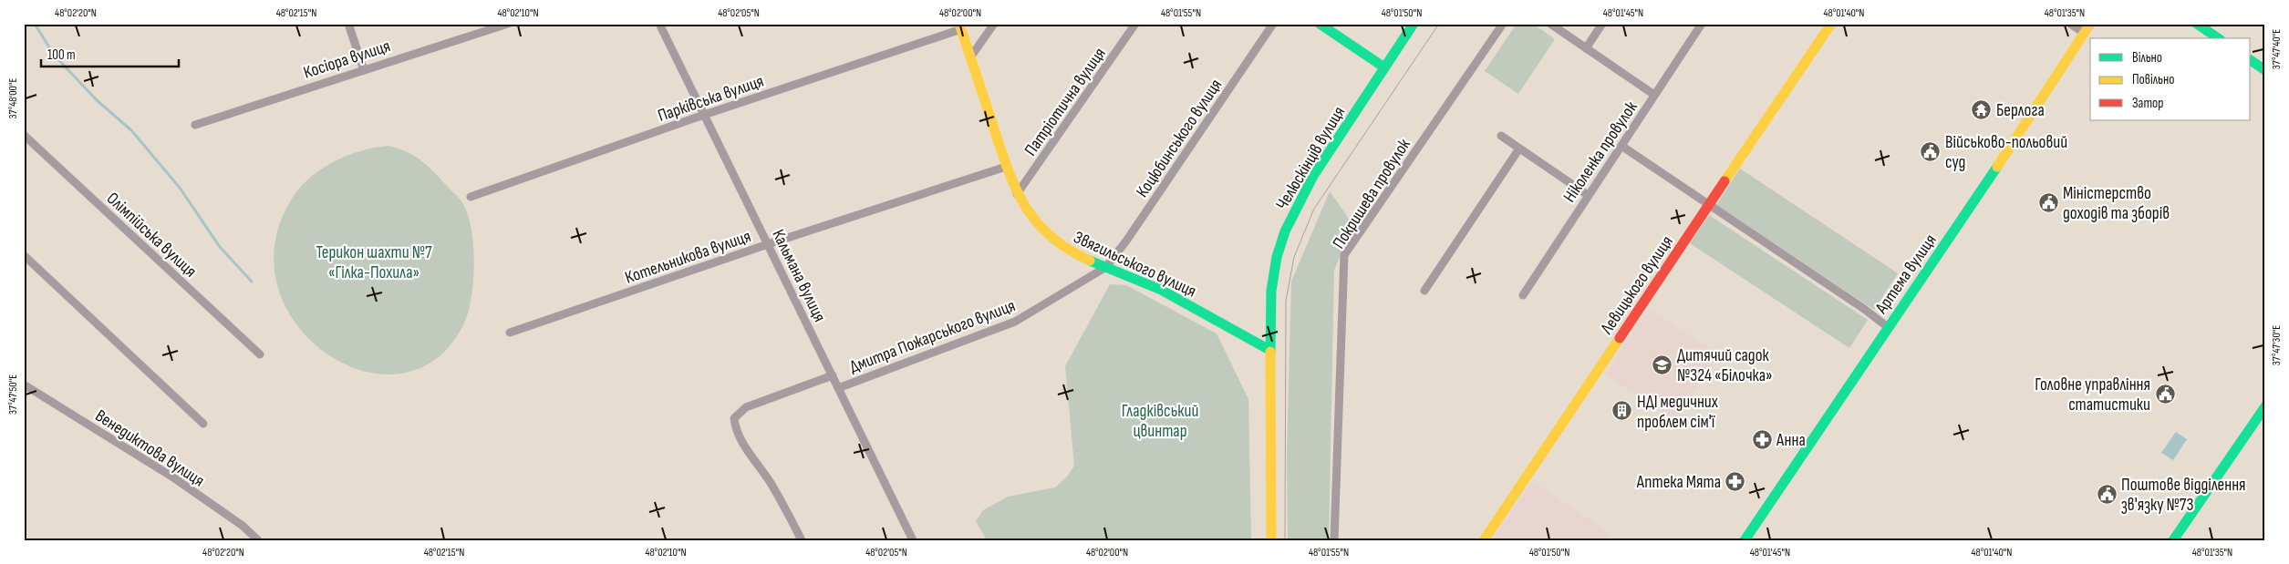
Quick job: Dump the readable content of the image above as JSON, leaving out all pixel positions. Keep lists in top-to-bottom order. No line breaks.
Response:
{"streets":{"main road":["Челюскінців вулиця","Звягильського вулиця","Артема вулиця","Левицького вулиця"],"street":["Косіора вулиця","Парківська вулиця","Патріотична вулиця","Коцюбинського вулиця","Ніколенка провулок","Покришева провулок","Олімпійська вулиця","Котельникова вулиця","Кальмана вулиця","Дмитра Пожарського вулиця","Венедиктова вулиця"]},"crossings":[["Парківська вулиця","Звягильського вулиця"],["Парківська вулиця","Кальмана вулиця"],["Патріотична вулиця","Звягильського вулиця"],["Коцюбинського вулиця","Звягильського вулиця"],["Коцюбинського вулиця","Дмитра Пожарського вулиця"],["Челюскінців вулиця","Звягильського вулиця"],["Котельникова вулиця","Звягильського вулиця"],["Котельникова вулиця","Кальмана вулиця"],["Звягильського вулиця","Дмитра Пожарського вулиця"],["Кальмана вулиця","Дмитра Пожарського вулиця"]],"parks":["Терикон шахти №7 «Гілка-Похила»","Гладківський цвинтар"],"places":{"temple":["Берлога"],"public building":["Військово-польовий суд","Міністерство доходів та зборів","Головне управління статистики","Поштове відділення зв'язку №73"],"school or university":["Дитячий садок №324 «Білочка»"],"building":["НДІ медичних проблем сім'ї"],"pharmacy":["Анна","Аптека Мята"]},"legend":["Вільно","Повільно","Затор"],"scale_bar":"100 m","coordinates":["48°02'20\"N","48°02'15\"N","48°02'10\"N","48°02'05\"N","48°02'00\"N","48°01'55\"N","48°01'50\"N","48°01'45\"N","48°01'40\"N","48°01'35\"N","37°47'40\"E","37°48'00\"E","37°47'30\"E","37°47'50\"E"]}
